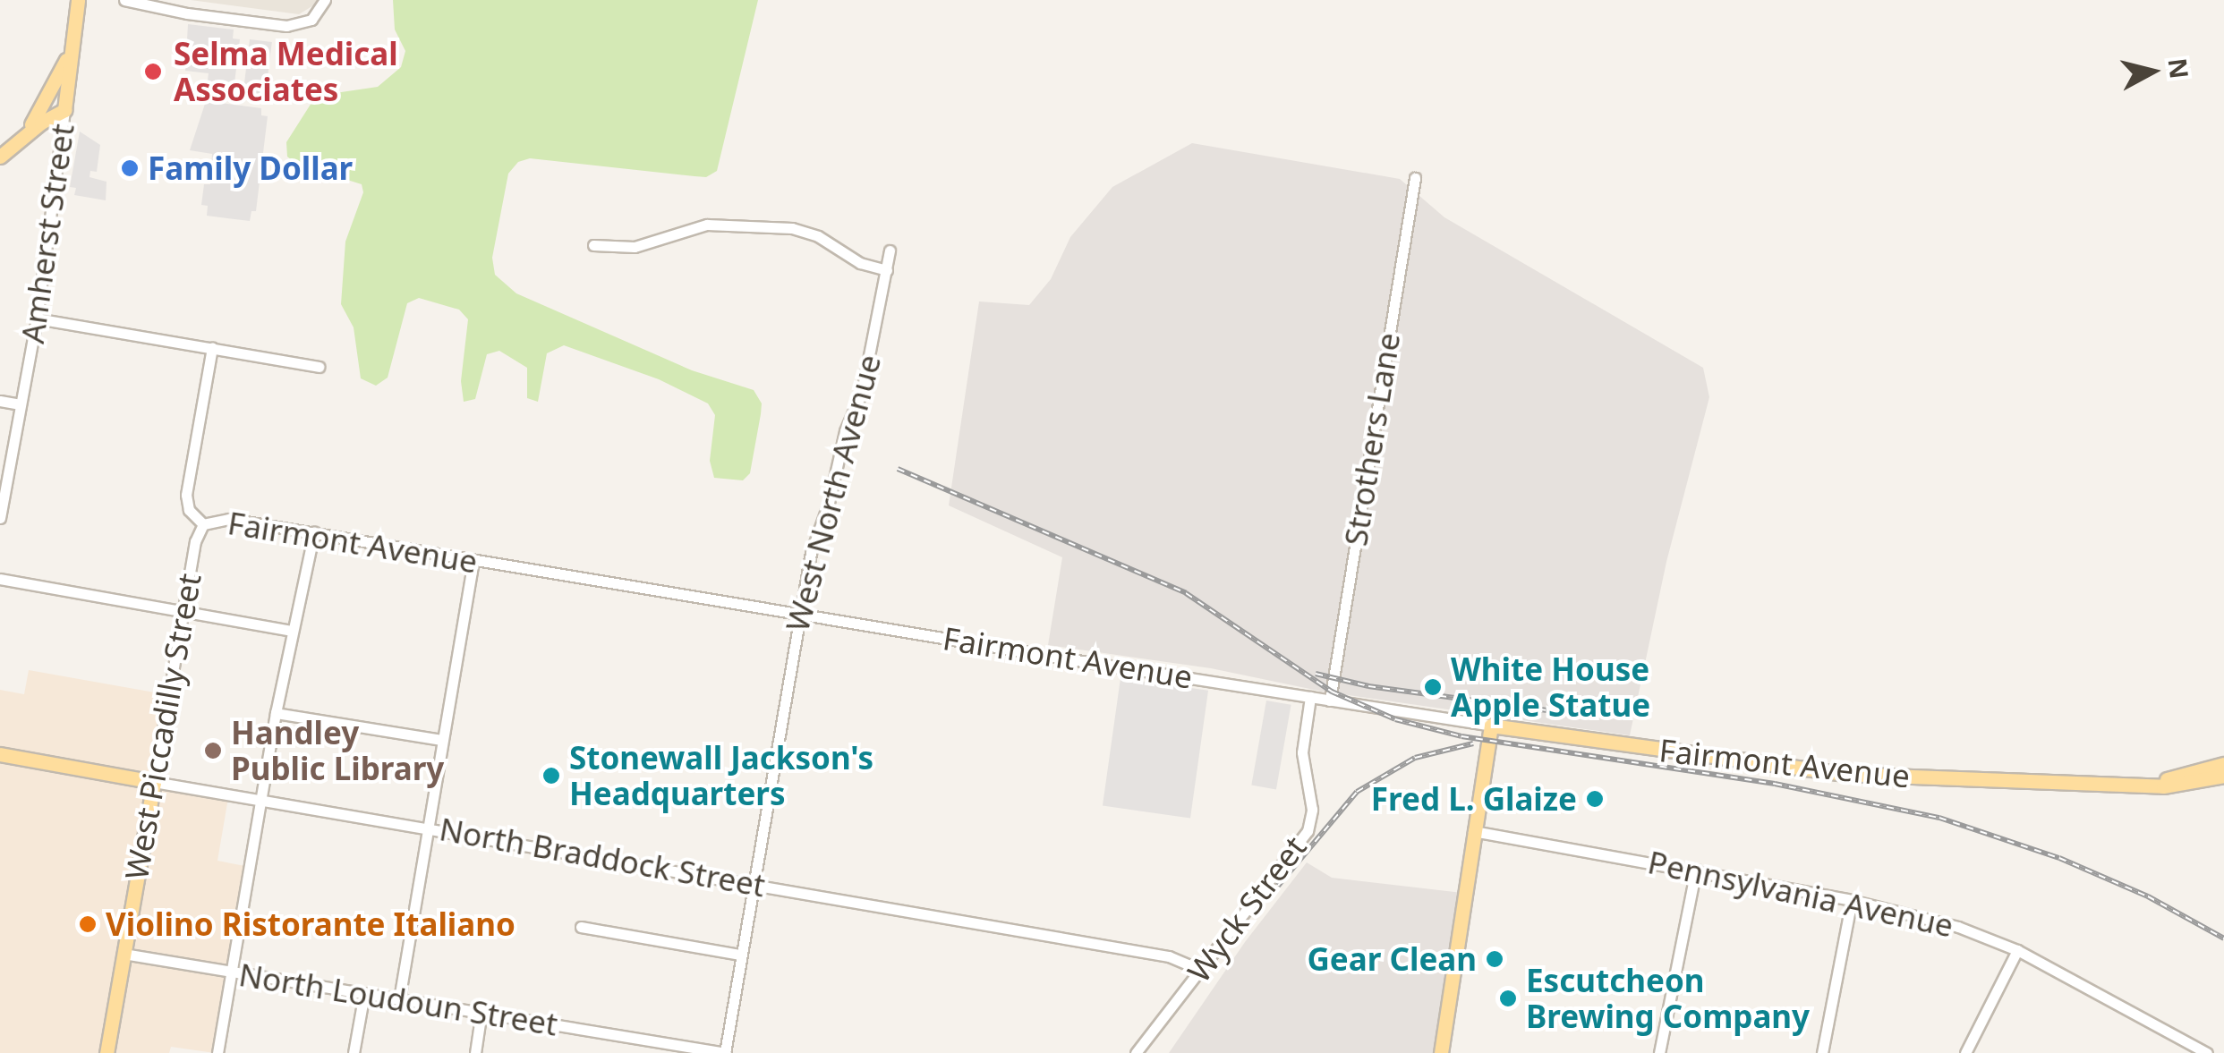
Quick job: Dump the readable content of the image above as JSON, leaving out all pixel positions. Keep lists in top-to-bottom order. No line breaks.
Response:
{"streets":{"main road":["Amherst Street","Fairmont Avenue","West Piccadilly Street","North Braddock Street"],"street":["Strothers Lane","West North Avenue","Pennsylvania Avenue","Wyck Street","North Loudoun Street"]},"crossings":[["Strothers Lane","Fairmont Avenue"],["West North Avenue","Fairmont Avenue"],["West North Avenue","North Braddock Street"],["West North Avenue","North Loudoun Street"],["Fairmont Avenue","West Piccadilly Street"],["Fairmont Avenue","Wyck Street"],["West Piccadilly Street","North Braddock Street"],["West Piccadilly Street","North Loudoun Street"],["North Braddock Street","Wyck Street"]],"places":["Selma Medical Associates","Family Dollar","White House Apple Statue","Handley Public Library","Stonewall Jackson's Headquarters","Fred L. Glaize","Violino Ristorante Italiano","Gear Clean","Escutcheon Brewing Company"],"north":"right"}
